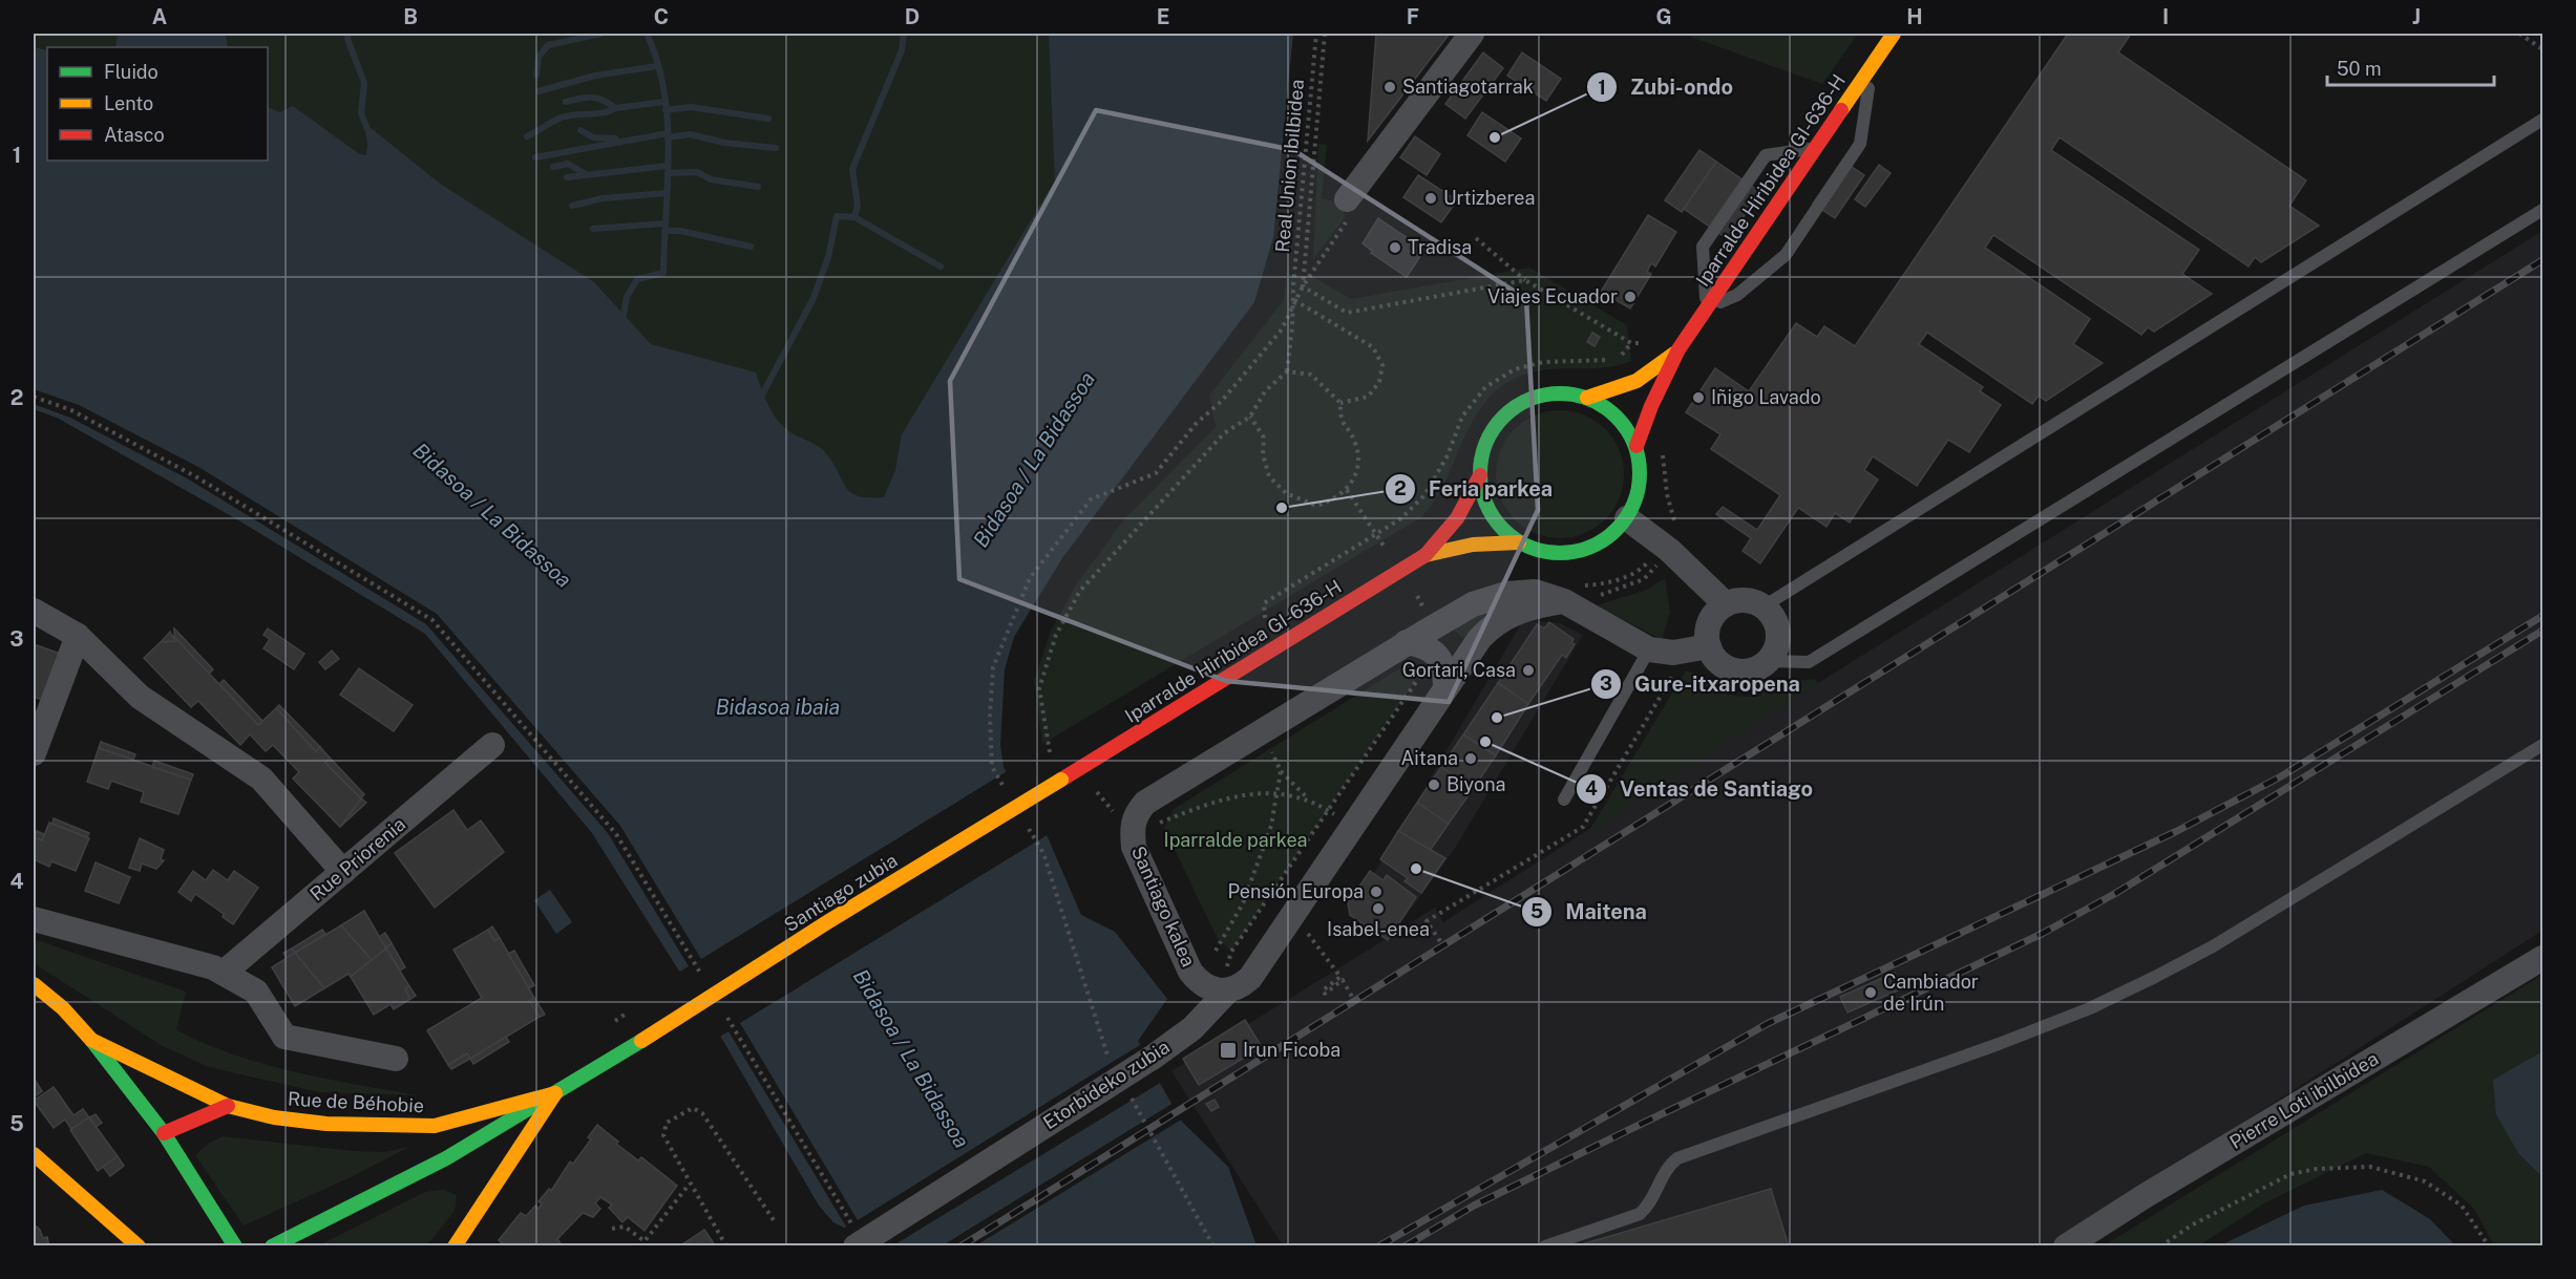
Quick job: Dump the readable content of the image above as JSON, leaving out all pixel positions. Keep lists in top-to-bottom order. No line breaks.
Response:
{"streets":{"main road":["Iparralde Hiribidea GI-636-H","Santiago zubia","Rue de Béhobie"],"street":["Rue Priorenia","Santiago kalea","Etorbideko zubia","Pierre Loti ibilbidea"],"path":["Real Union ibilbidea"]},"crossings":[["Iparralde Hiribidea GI-636-H","Santiago zubia"],["Santiago zubia","Rue de Béhobie"],["Santiago kalea","Etorbideko zubia"]],"water":["Bidasoa / La Bidassoa","Bidasoa ibaia"],"parks":["Iparralde parkea"],"places":{"other":["Santiagotarrak","Zubi-ondo","Urtizberea","Tradisa","Viajes Ecuador","Iñigo Lavado","Feria parkea","Gortari, Casa","Gure-itxaropena","Ventas de Santiago","Aitana","Biyona","Maitena","Pensión Europa","Isabel-enea","Cambiador de Irún"],"transit":["Irun Ficoba"]},"legend":["Fluido","Lento","Atasco"],"scale_bar":"50 m","grid":{"columns":["A","B","C","D","E","F","G","H","I","J"],"rows":["1","2","3","4","5"]}}
